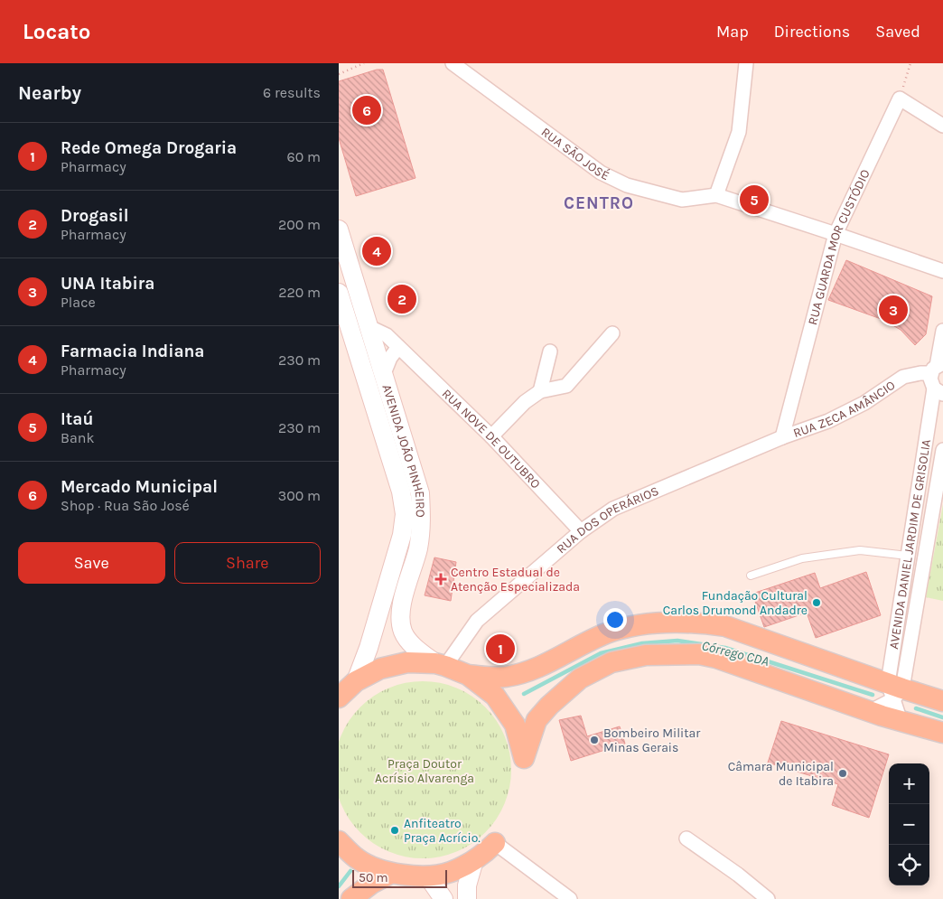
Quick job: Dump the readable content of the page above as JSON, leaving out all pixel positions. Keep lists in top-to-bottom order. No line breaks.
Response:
{"streets":{"main road":["AVENIDA JOÃO PINHEIRO"],"street":["RUA SÃO JOSÉ","RUA GUARDA MOR CUSTÓDIO","RUA ZECA AMÂNCIO","RUA NOVE DE OUTUBRO","RUA DOS OPERÁRIOS","AVENIDA DANIEL JARDIM DE GRISOLIA"]},"crossings":[["RUA GUARDA MOR CUSTÓDIO","RUA ZECA AMÂNCIO"],["RUA GUARDA MOR CUSTÓDIO","RUA DOS OPERÁRIOS"],["RUA ZECA AMÂNCIO","RUA DOS OPERÁRIOS"],["RUA ZECA AMÂNCIO","AVENIDA DANIEL JARDIM DE GRISOLIA"],["RUA NOVE DE OUTUBRO","AVENIDA JOÃO PINHEIRO"],["RUA NOVE DE OUTUBRO","RUA DOS OPERÁRIOS"],["AVENIDA JOÃO PINHEIRO","RUA DOS OPERÁRIOS"]],"districts":["CENTRO"],"water":["Córrego CDA"],"parks":["Praça Doutor Acrísio Alvarenga"],"places":{"health":["Centro Estadual de Atenção Especializada"],"other":["Fundação Cultural Carlos Drumond Andadre","Bombeiro Militar Minas Gerais","Câmara Municipal de Itabira","Anfiteatro Praça Acrício."]},"scale_bar":"50 m","page":{"header":"Locato","nav":["Map","Directions","Saved"],"heading":["Nearby","6 results"],"pins":["6","5","4","2","3","1"],"list":[{"mark":"1","name":"Rede Omega Drogaria","note":"Pharmacy","value":"60 m"},{"mark":"2","name":"Drogasil","note":"Pharmacy","value":"200 m"},{"mark":"3","name":"UNA Itabira","note":"Place","value":"220 m"},{"mark":"4","name":"Farmacia Indiana","note":"Pharmacy","value":"230 m"},{"mark":"5","name":"Itaú","note":"Bank","value":"230 m"},{"mark":"6","name":"Mercado Municipal","note":"Shop · Rua São José","value":"300 m"}],"buttons":["Save","Share"],"map_buttons":["+","−"],"scale":"50 m"}}
